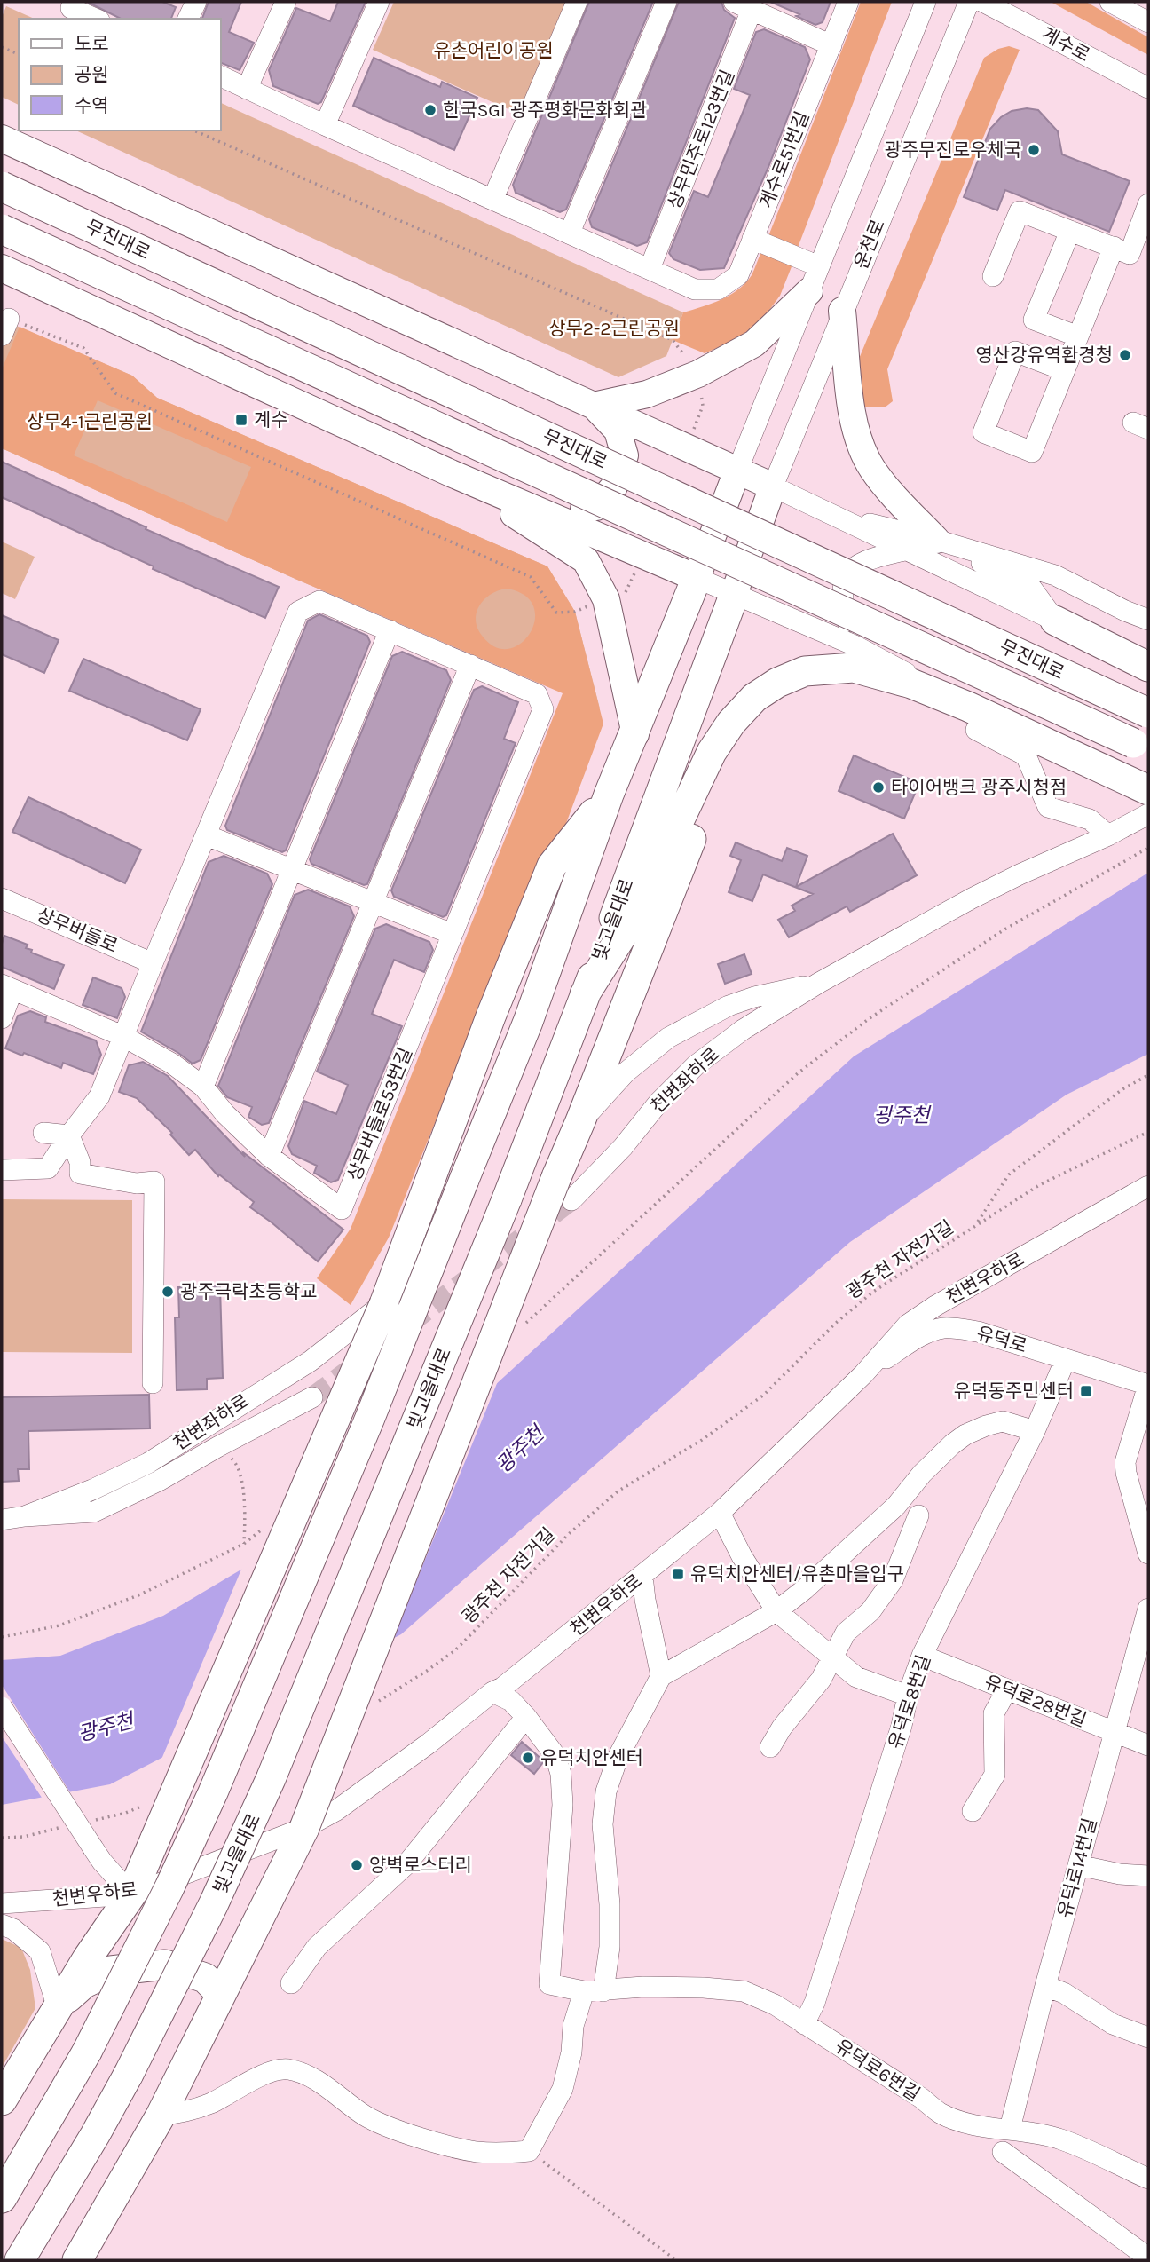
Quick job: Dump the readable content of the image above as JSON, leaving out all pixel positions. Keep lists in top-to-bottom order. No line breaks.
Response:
{"streets":{"highway":["무진대로","빛고을대로"],"street":["계수로","상무민주로123번길","계수로51번길","운천로","상무버들로","천변좌하로","상무버들로53번길","천변우하로","유덕로","유덕로28번길","유덕로8번길","유덕로14번길","유덕로6번길"],"path":["광주천 자전거길"]},"crossings":[["상무민주로123번길","계수로51번길"],["운천로","빛고을대로"],["상무버들로","상무버들로53번길"],["천변우하로","유덕로"],["유덕로","유덕로8번길"],["유덕로28번길","유덕로8번길"],["유덕로28번길","유덕로14번길"],["유덕로8번길","유덕로6번길"],["유덕로14번길","유덕로6번길"]],"water":["광주천"],"parks":["유촌어린이공원","상무2-2근린공원","상무4-1근린공원"],"places":{"other":["한국SGI 광주평화문화회관","광주무진로우체국","영산강유역환경청","타이어뱅크 광주시청점","광주극락초등학교","유덕치안센터","양벽로스터리"],"transit":["계수","유덕동주민센터","유덕치안센터/유촌마을입구"]},"legend":["도로","공원","수역"]}
